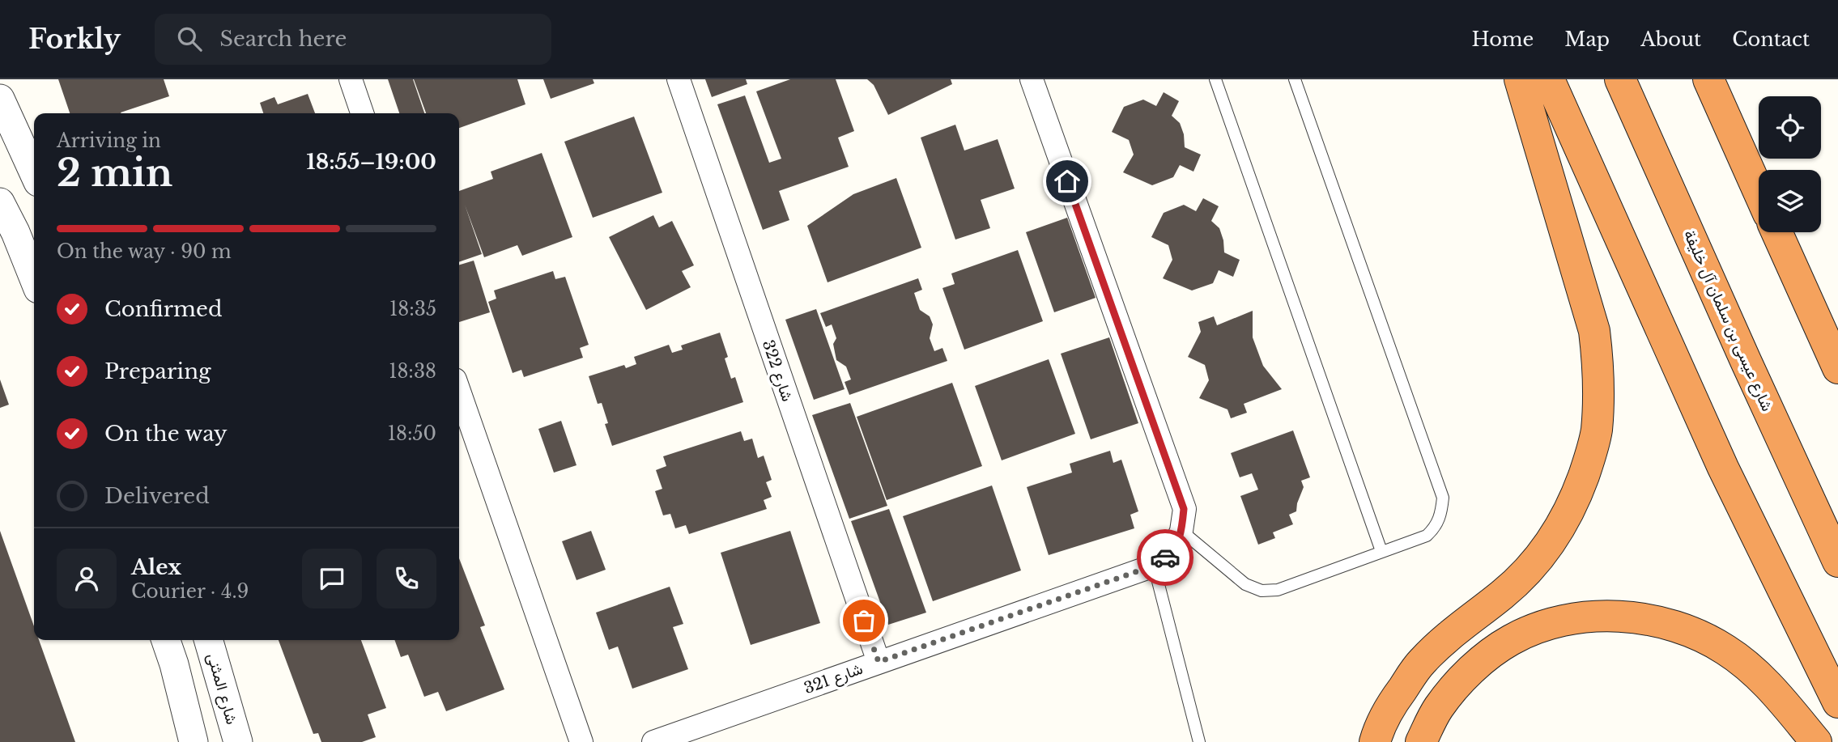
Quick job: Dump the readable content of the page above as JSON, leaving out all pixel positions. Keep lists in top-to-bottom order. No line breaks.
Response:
{"streets":{"highway":["شارع عيسى بن سلمان آل خليفة"],"street":["شارع 322","شارع 321","شارع المثنى"]},"crossings":[["شارع 322","شارع 321"]],"page":{"header":"Forkly","search":"Search here","nav":["Home","Map","About","Contact"],"heading":["2 min","Arriving in","18:55–19:00"],"panel":["Alex","Courier · 4.9"],"bar":"On the way · 90 m","list":[["Confirmed","18:35"],["Preparing","18:38"],["On the way","18:50"],"Delivered"]}}
